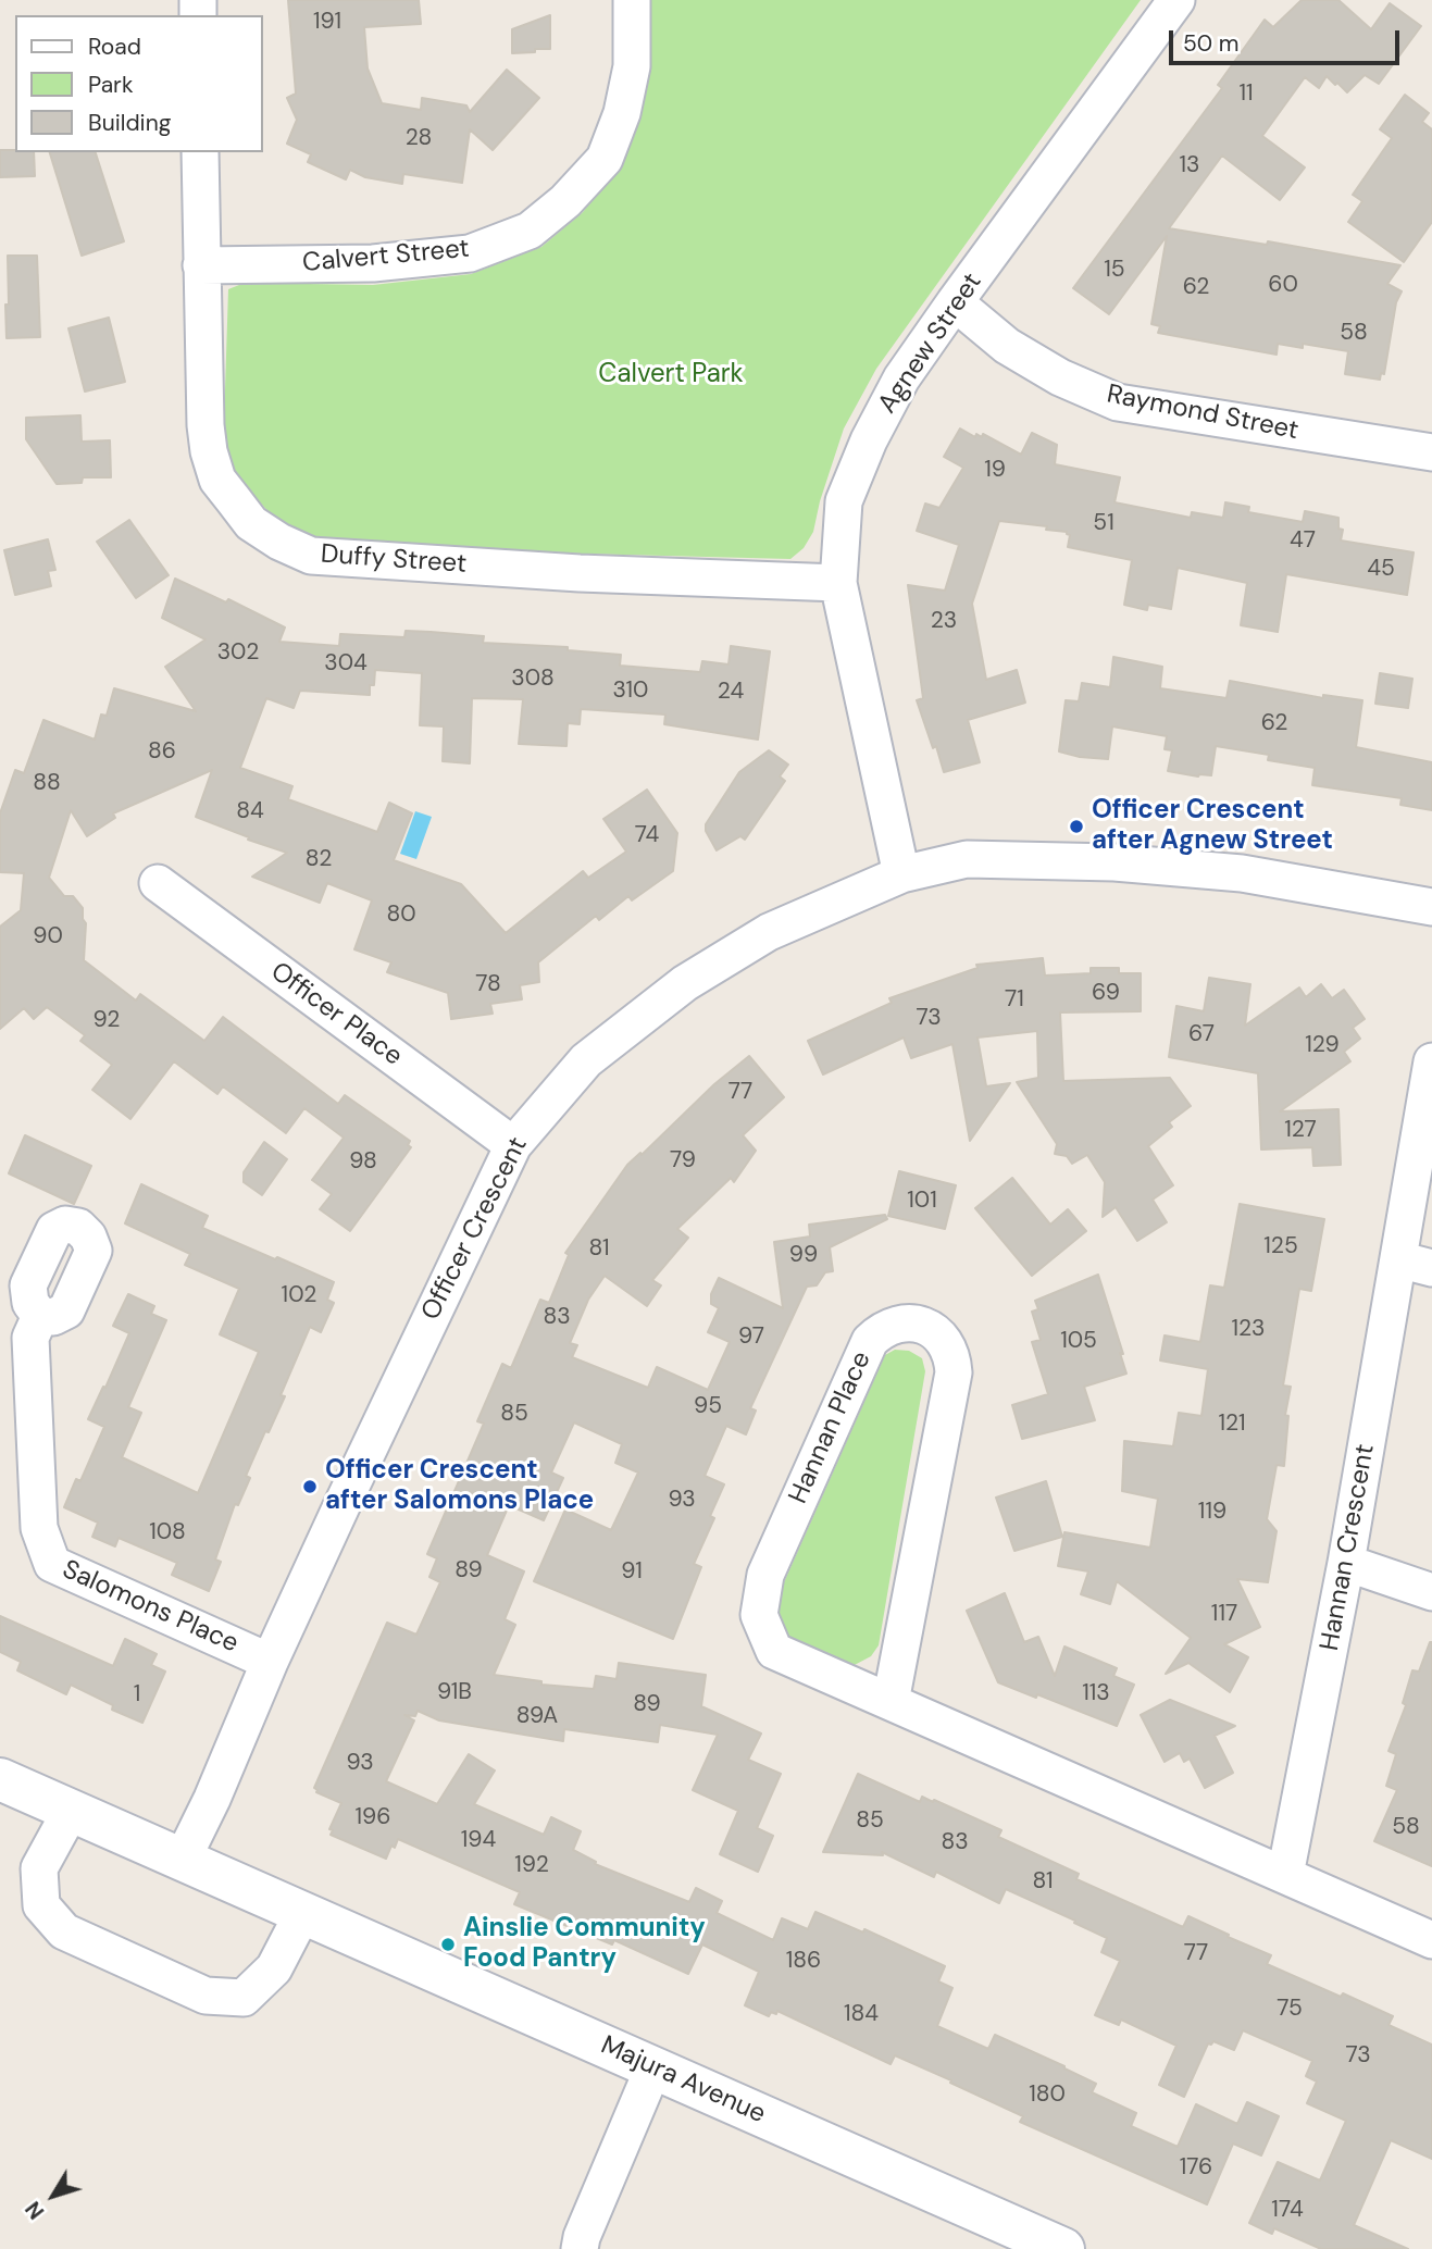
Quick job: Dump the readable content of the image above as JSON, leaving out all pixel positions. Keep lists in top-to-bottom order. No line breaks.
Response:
{"streets":{"main road":["Majura Avenue"],"street":["Calvert Street","Agnew Street","Raymond Street","Duffy Street","Officer Place","Officer Crescent","Hannan Place","Hannan Crescent","Salomons Place"]},"crossings":[["Calvert Street","Duffy Street"],["Agnew Street","Raymond Street"],["Agnew Street","Duffy Street"],["Agnew Street","Officer Crescent"],["Officer Place","Officer Crescent"],["Officer Crescent","Salomons Place"],["Officer Crescent","Majura Avenue"],["Hannan Place","Hannan Crescent"]],"parks":["Calvert Park"],"places":["Officer Crescent after Agnew Street","Officer Crescent after Salomons Place","Ainslie Community Food Pantry"],"house_numbers":["191","11","28","13","15","60","62","58","19","51","47","45","23","302","304","308","310","24","62","86","88","84","74","82","80","90","78","69","71","73","92","67","129","77","127","79","98","101","125","81","99","102","83","123","97","105","95","85","121","93","119","108","89","91","117","91B","113","1","89","89A","93","196","85","58","194","83","192","81","77","186","75","184","73","180","176","174"],"legend":["Road","Park","Building"],"scale_bar":"50 m","north":"bottom left"}
